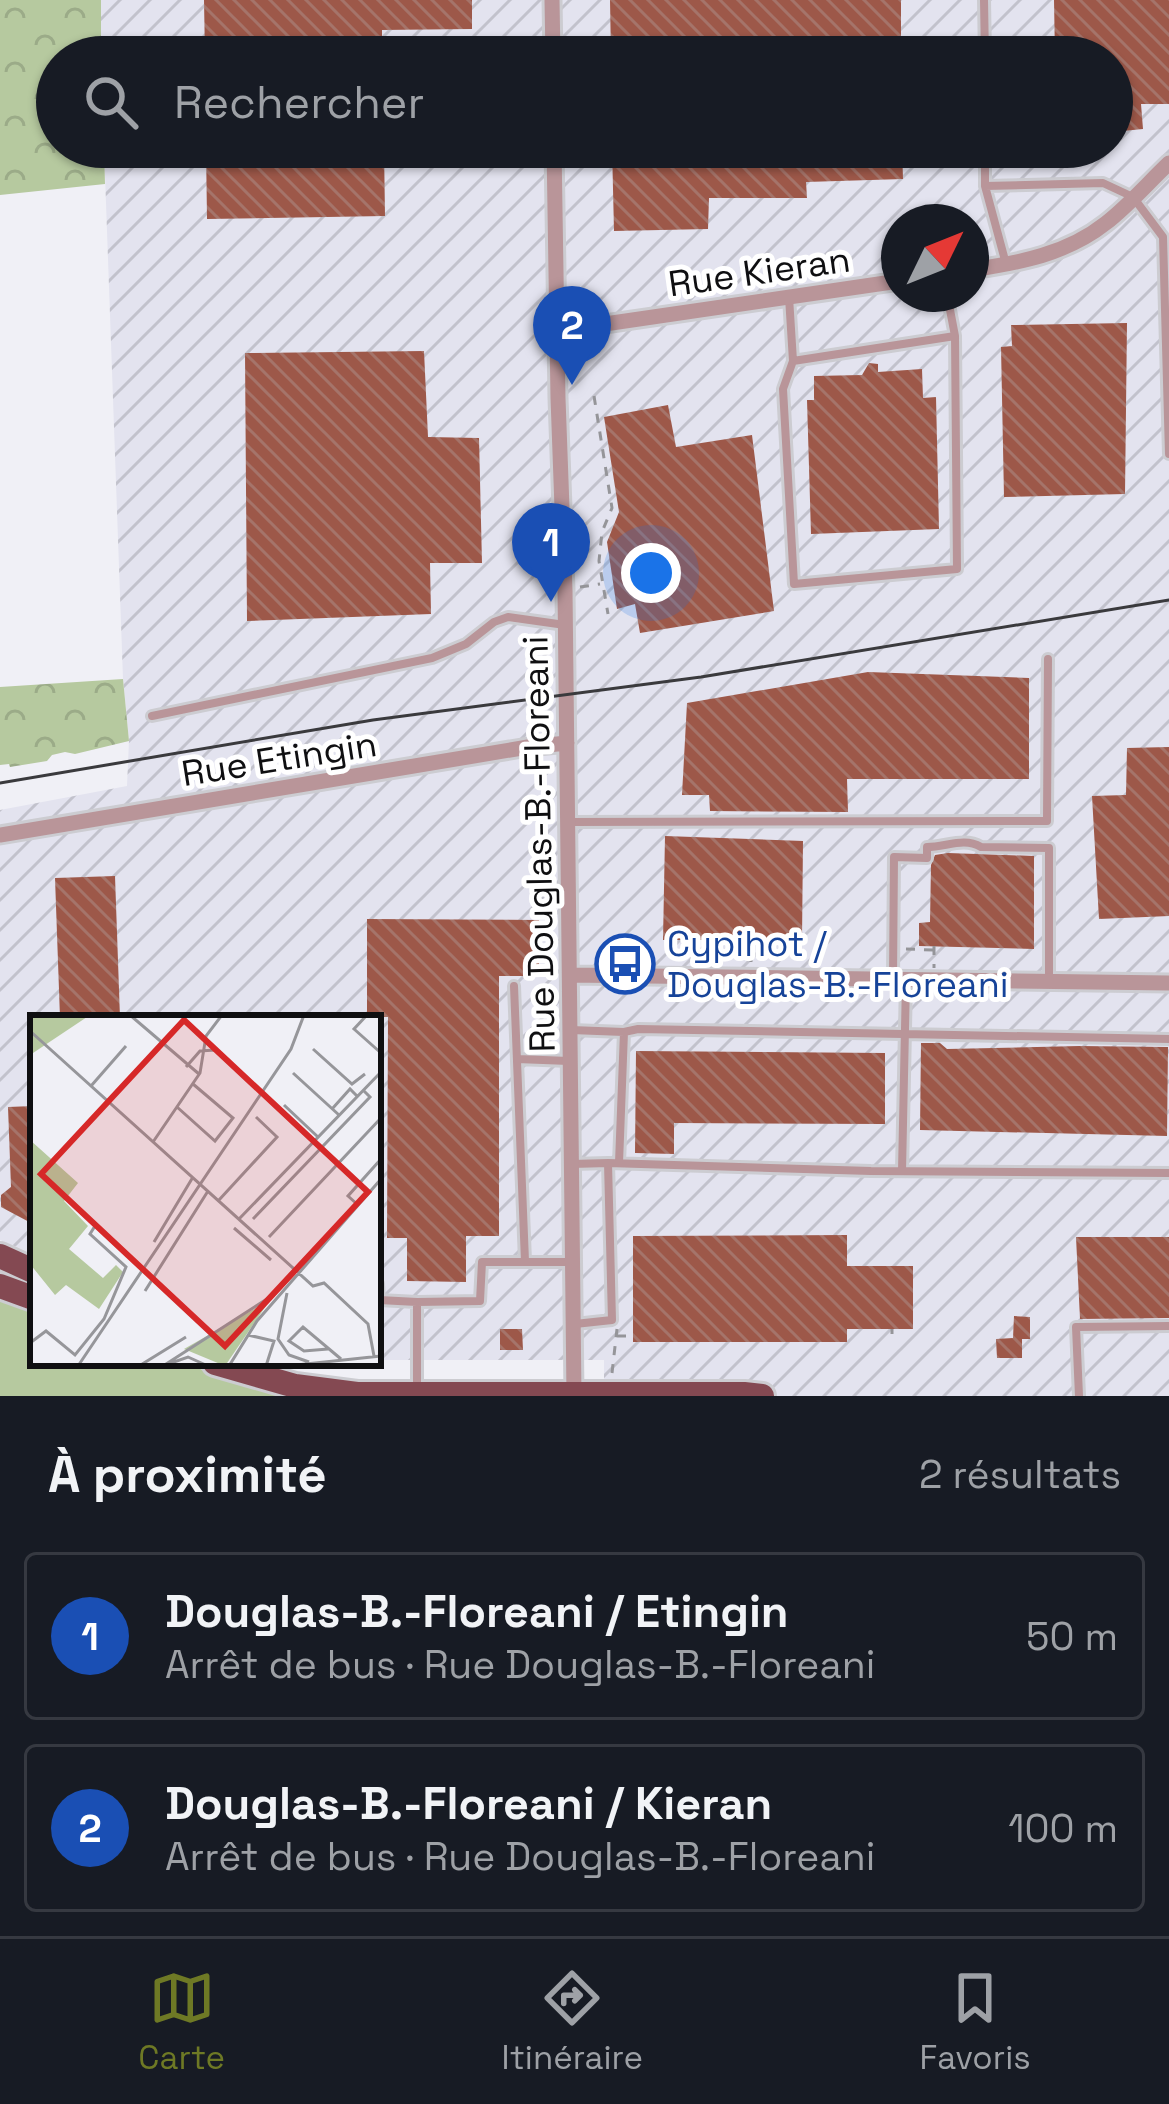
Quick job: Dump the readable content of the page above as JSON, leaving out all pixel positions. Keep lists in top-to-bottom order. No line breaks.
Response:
{"streets":{"street":["Rue Kieran","Rue Etingin","Rue Douglas-B.-Floreani"]},"crossings":[["Rue Kieran","Rue Douglas-B.-Floreani"],["Rue Etingin","Rue Douglas-B.-Floreani"]],"places":{"bus stop":["Cypihot / Douglas-B.-Floreani"]},"north":"top right","page":{"search":"Rechercher","pins":["2","1"],"heading":["À proximité","2 résultats"],"list":[{"mark":"1","name":"Douglas-B.-Floreani / Etingin","note":"Arrêt de bus · Rue Douglas-B.-Floreani","value":"50 m"},{"mark":"2","name":"Douglas-B.-Floreani / Kieran","note":"Arrêt de bus · Rue Douglas-B.-Floreani","value":"100 m"}],"nav":["Carte","Itinéraire","Favoris"]}}
